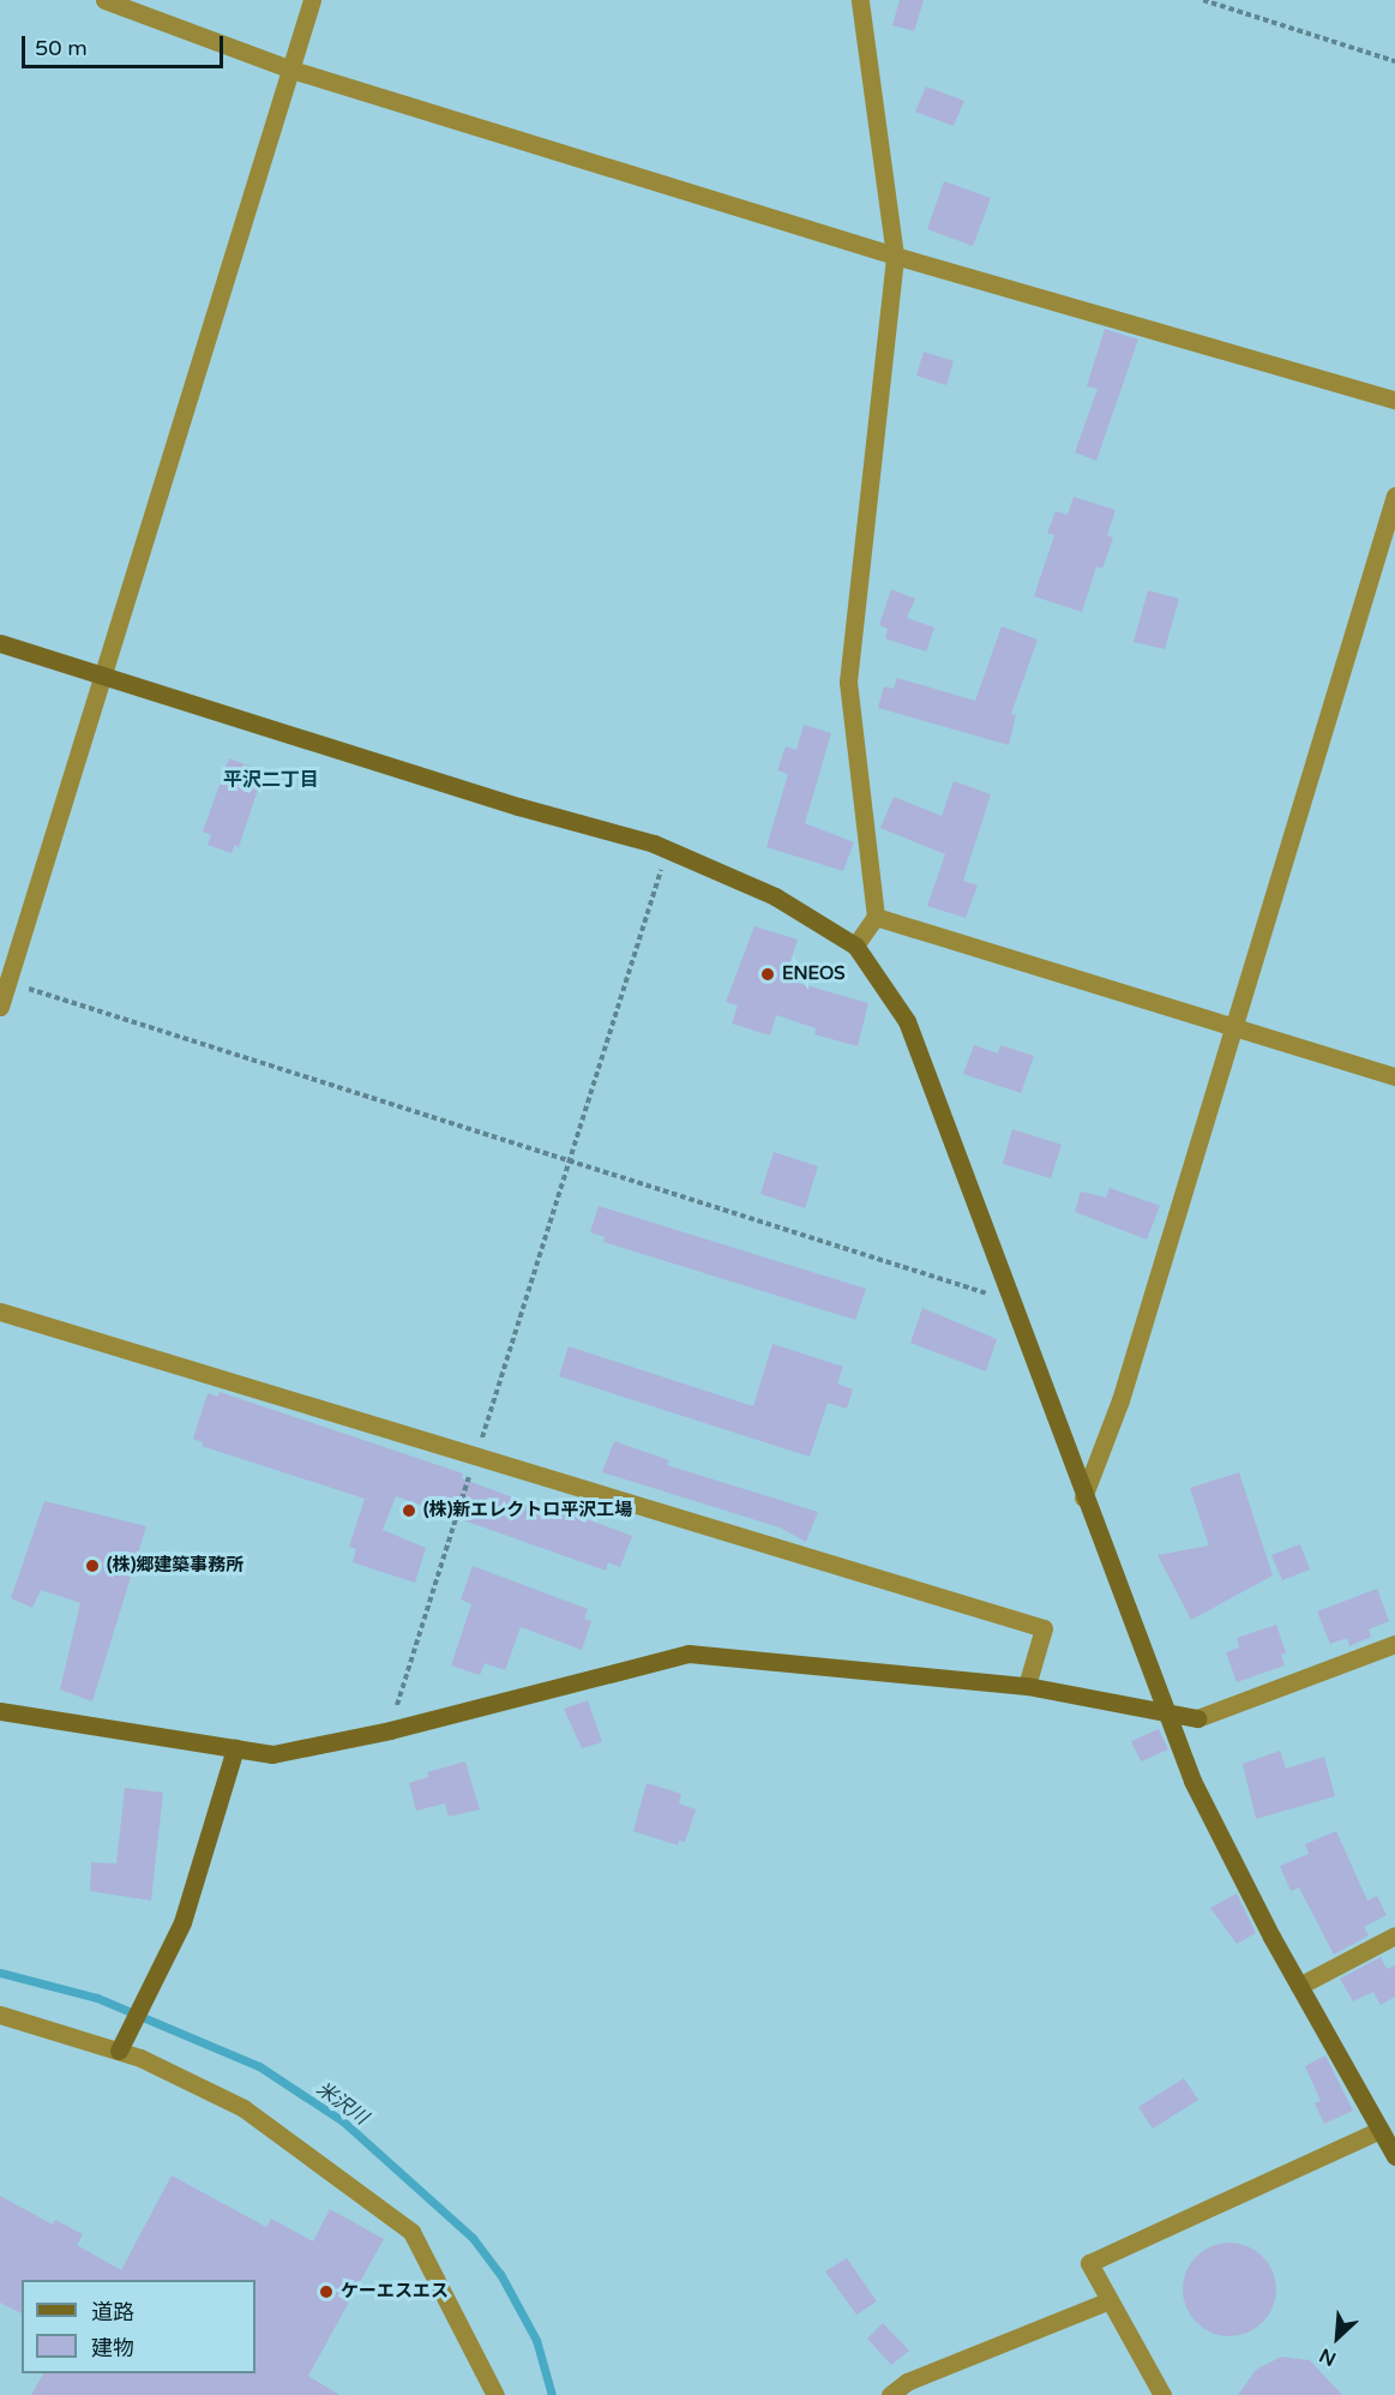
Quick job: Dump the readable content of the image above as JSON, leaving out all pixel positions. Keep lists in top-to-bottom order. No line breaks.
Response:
{"districts":["平沢二丁目"],"water":["米沢川"],"places":["ENEOS","(株)新エレクトロ平沢工場","(株)郷建築事務所","ケーエスエス"],"legend":["道路","建物"],"scale_bar":"50 m","north":"bottom left"}
